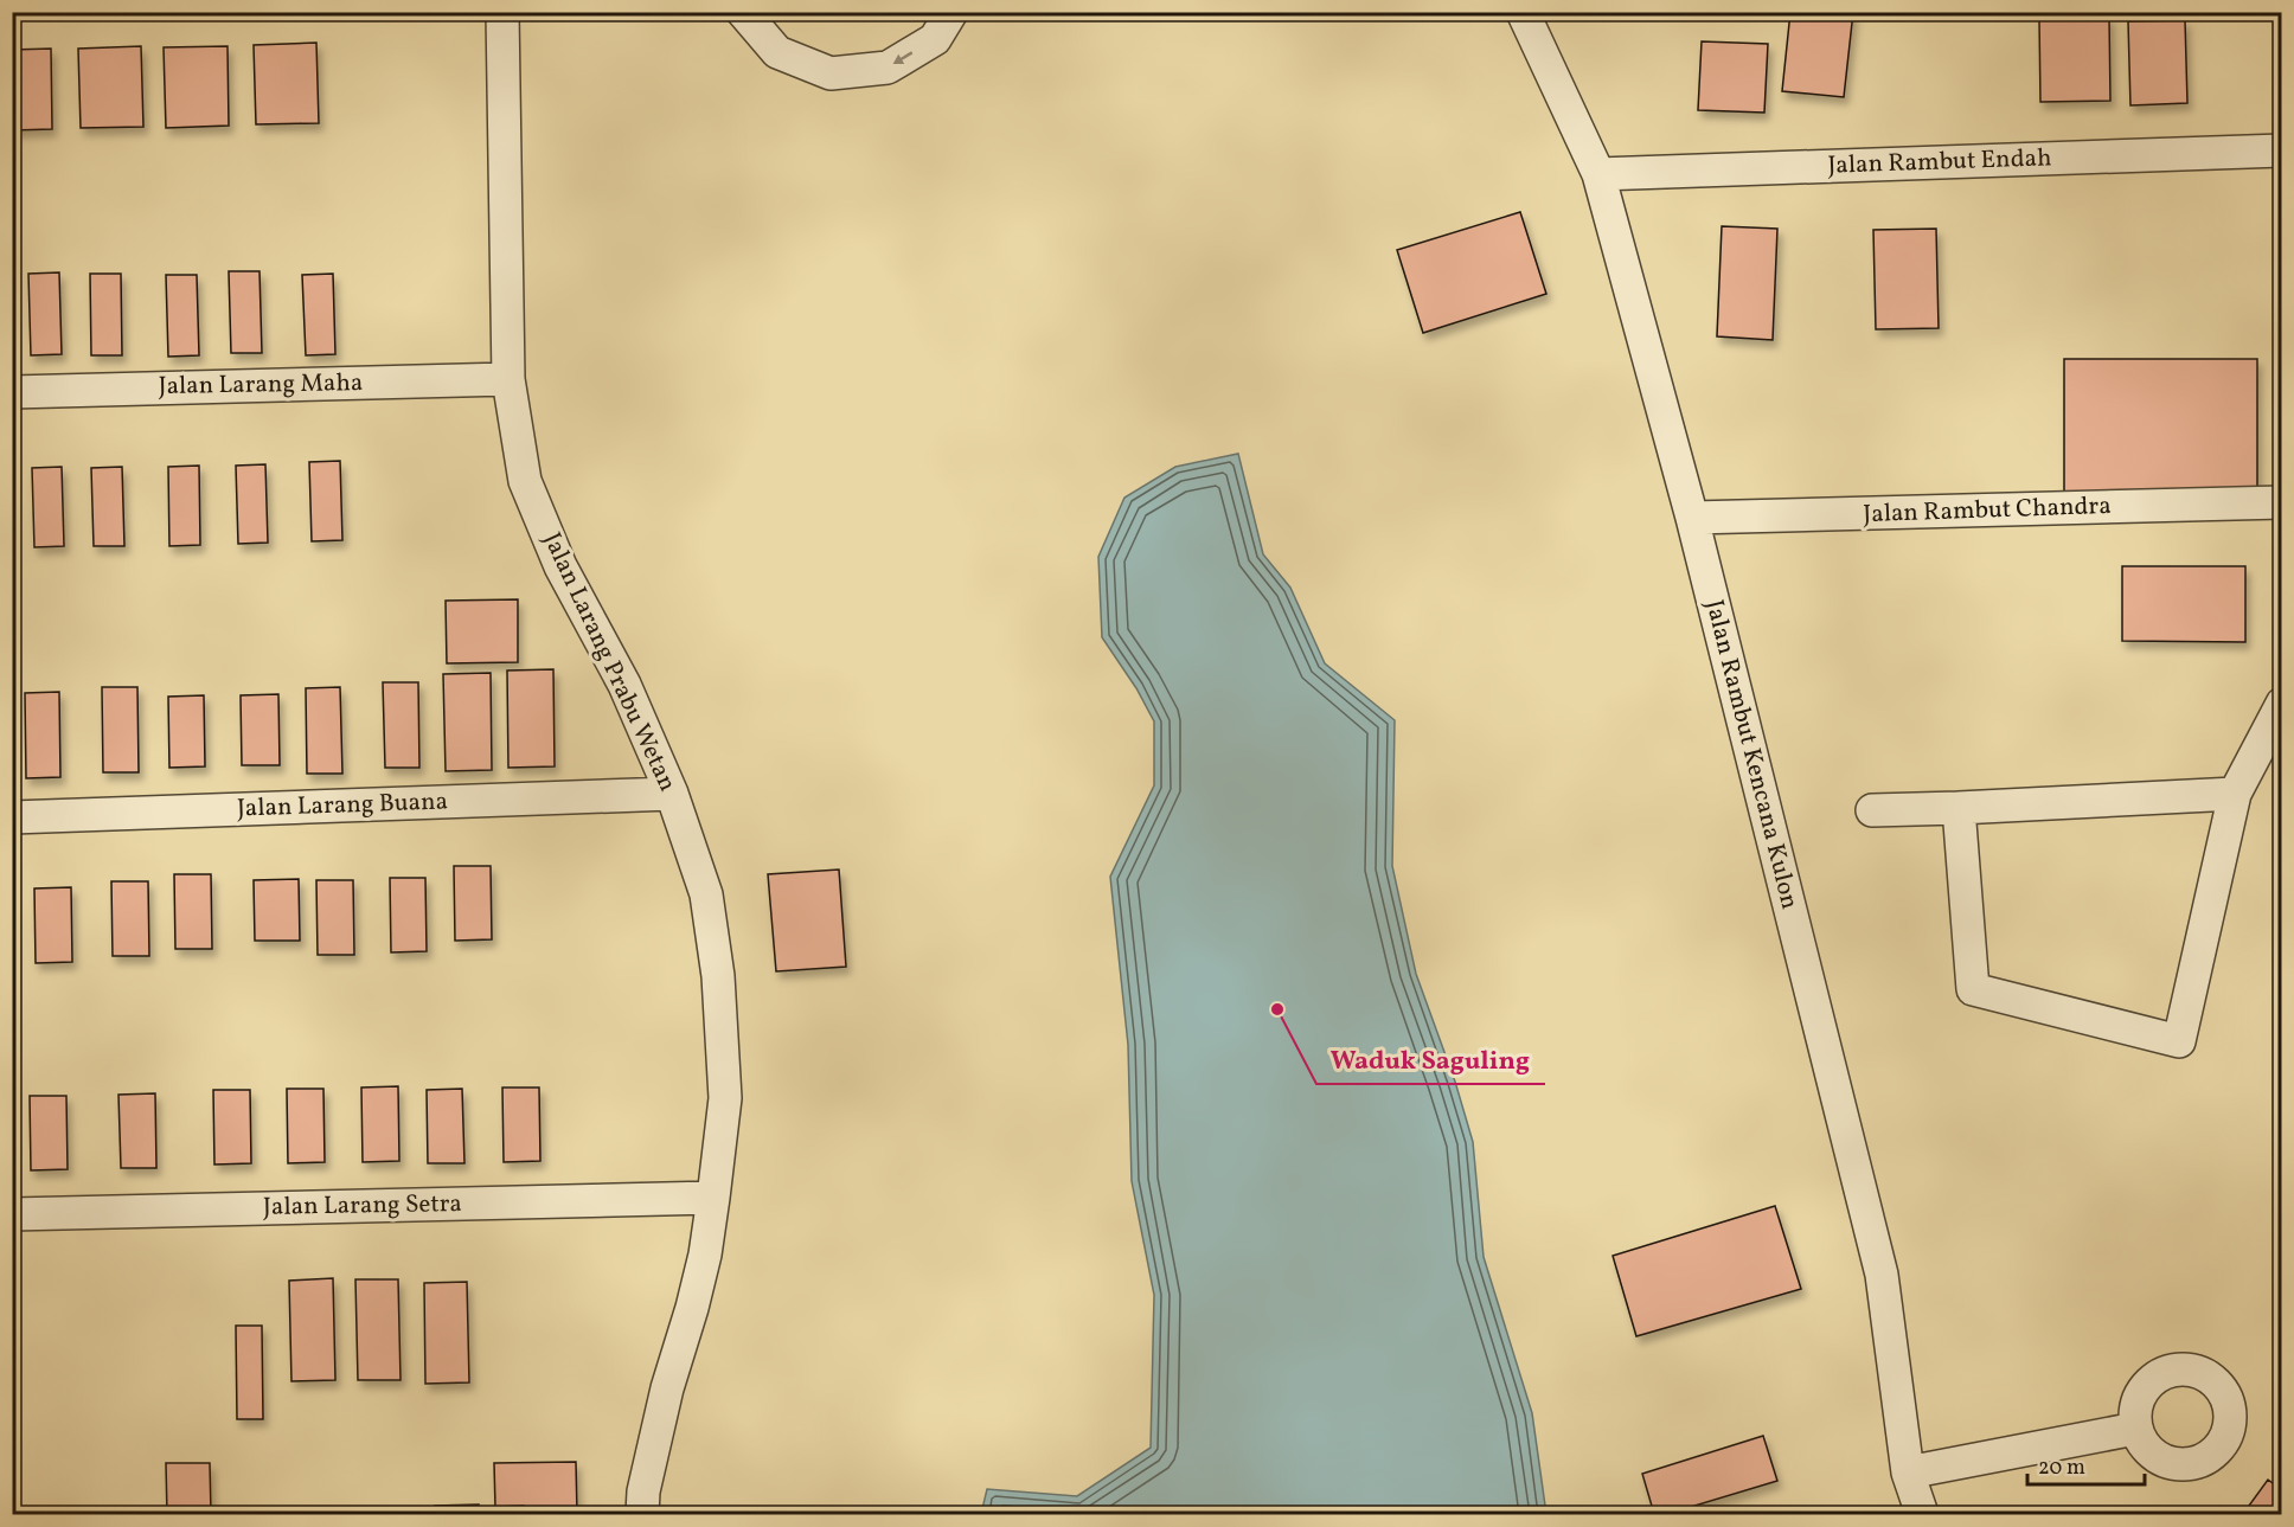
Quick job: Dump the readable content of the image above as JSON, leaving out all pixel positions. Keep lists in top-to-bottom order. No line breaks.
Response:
{"streets":{"street":["Jalan Rambut Endah","Jalan Larang Maha","Jalan Rambut Chandra","Jalan Larang Prabu Wetan","Jalan Rambut Kencana Kulon","Jalan Larang Buana","Jalan Larang Setra"]},"crossings":[["Jalan Rambut Endah","Jalan Rambut Kencana Kulon"],["Jalan Larang Maha","Jalan Larang Prabu Wetan"],["Jalan Rambut Chandra","Jalan Rambut Kencana Kulon"],["Jalan Larang Prabu Wetan","Jalan Larang Buana"],["Jalan Larang Prabu Wetan","Jalan Larang Setra"]],"places":["Waduk Saguling"],"scale_bar":"20 m"}
